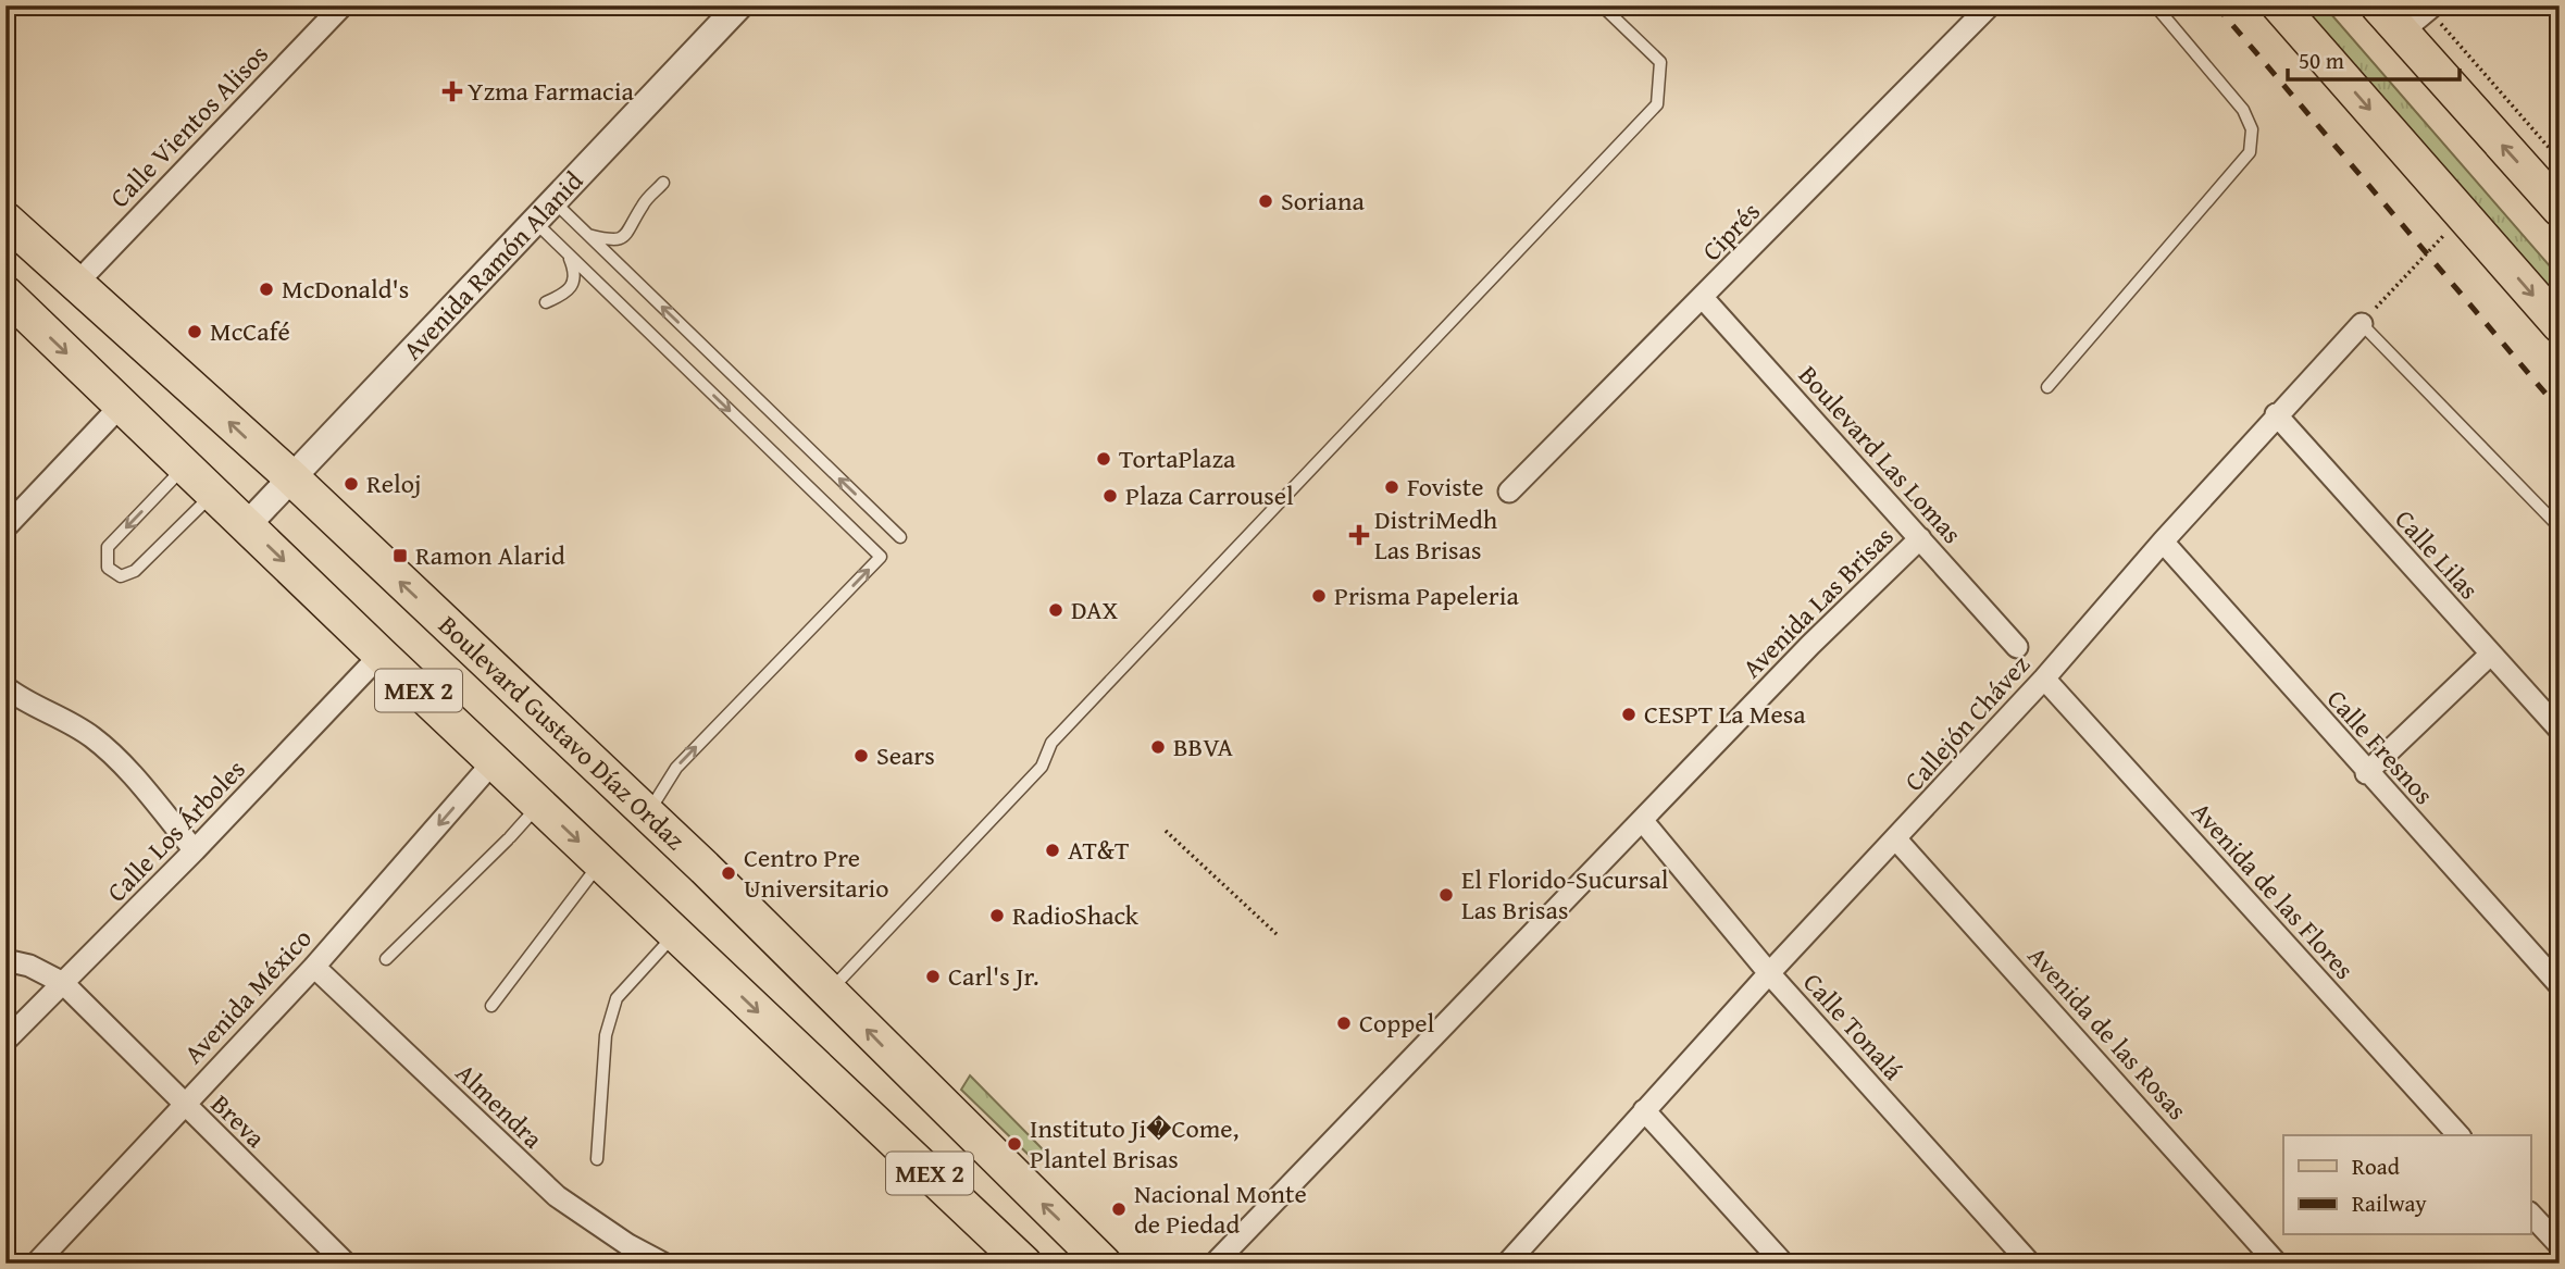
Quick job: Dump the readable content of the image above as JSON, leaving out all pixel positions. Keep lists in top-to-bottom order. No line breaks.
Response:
{"streets":{"main road":["MEX 2","Boulevard Gustavo Díaz Ordaz"],"street":["Calle Vientos Alisos","Ciprés","Avenida Ramón Alanid","Boulevard Las Lomas","Calle Lilas","Avenida Las Brisas","Callejón Chávez","Calle Fresnos","Calle Los Árboles","Avenida de las Flores","Avenida México","Calle Tonalá","Avenida de las Rosas","Almendra","Breva"]},"crossings":[["Calle Vientos Alisos","Boulevard Gustavo Díaz Ordaz"],["Ciprés","Boulevard Las Lomas"],["Avenida Ramón Alanid","MEX 2"],["Avenida Ramón Alanid","Boulevard Gustavo Díaz Ordaz"],["Boulevard Las Lomas","Avenida Las Brisas"],["Calle Lilas","Callejón Chávez"],["Avenida Las Brisas","Calle Tonalá"],["MEX 2","Calle Los Árboles"],["MEX 2","Avenida México"],["Callejón Chávez","Calle Fresnos"],["Callejón Chávez","Avenida de las Flores"],["Callejón Chávez","Calle Tonalá"],["Callejón Chávez","Avenida de las Rosas"],["Calle Los Árboles","Breva"],["Avenida México","Almendra"],["Avenida México","Breva"]],"one_way":["Avenida México"],"places":{"health":["Yzma Farmacia","DistriMedh Las Brisas"],"other":["Soriana","McDonald's","McCafé","TortaPlaza","Reloj","Foviste","Plaza Carrousel","Prisma Papeleria","DAX","CESPT La Mesa","BBVA","Sears","AT&T","Centro Pre Universitario","El Florido-Sucursal Las Brisas","RadioShack","Carl's Jr.","Coppel","Instituto Ji�Come, Plantel Brisas","Nacional Monte de Piedad"],"transit":["Ramon Alarid"]},"legend":["Road","Railway"],"scale_bar":"50 m"}
